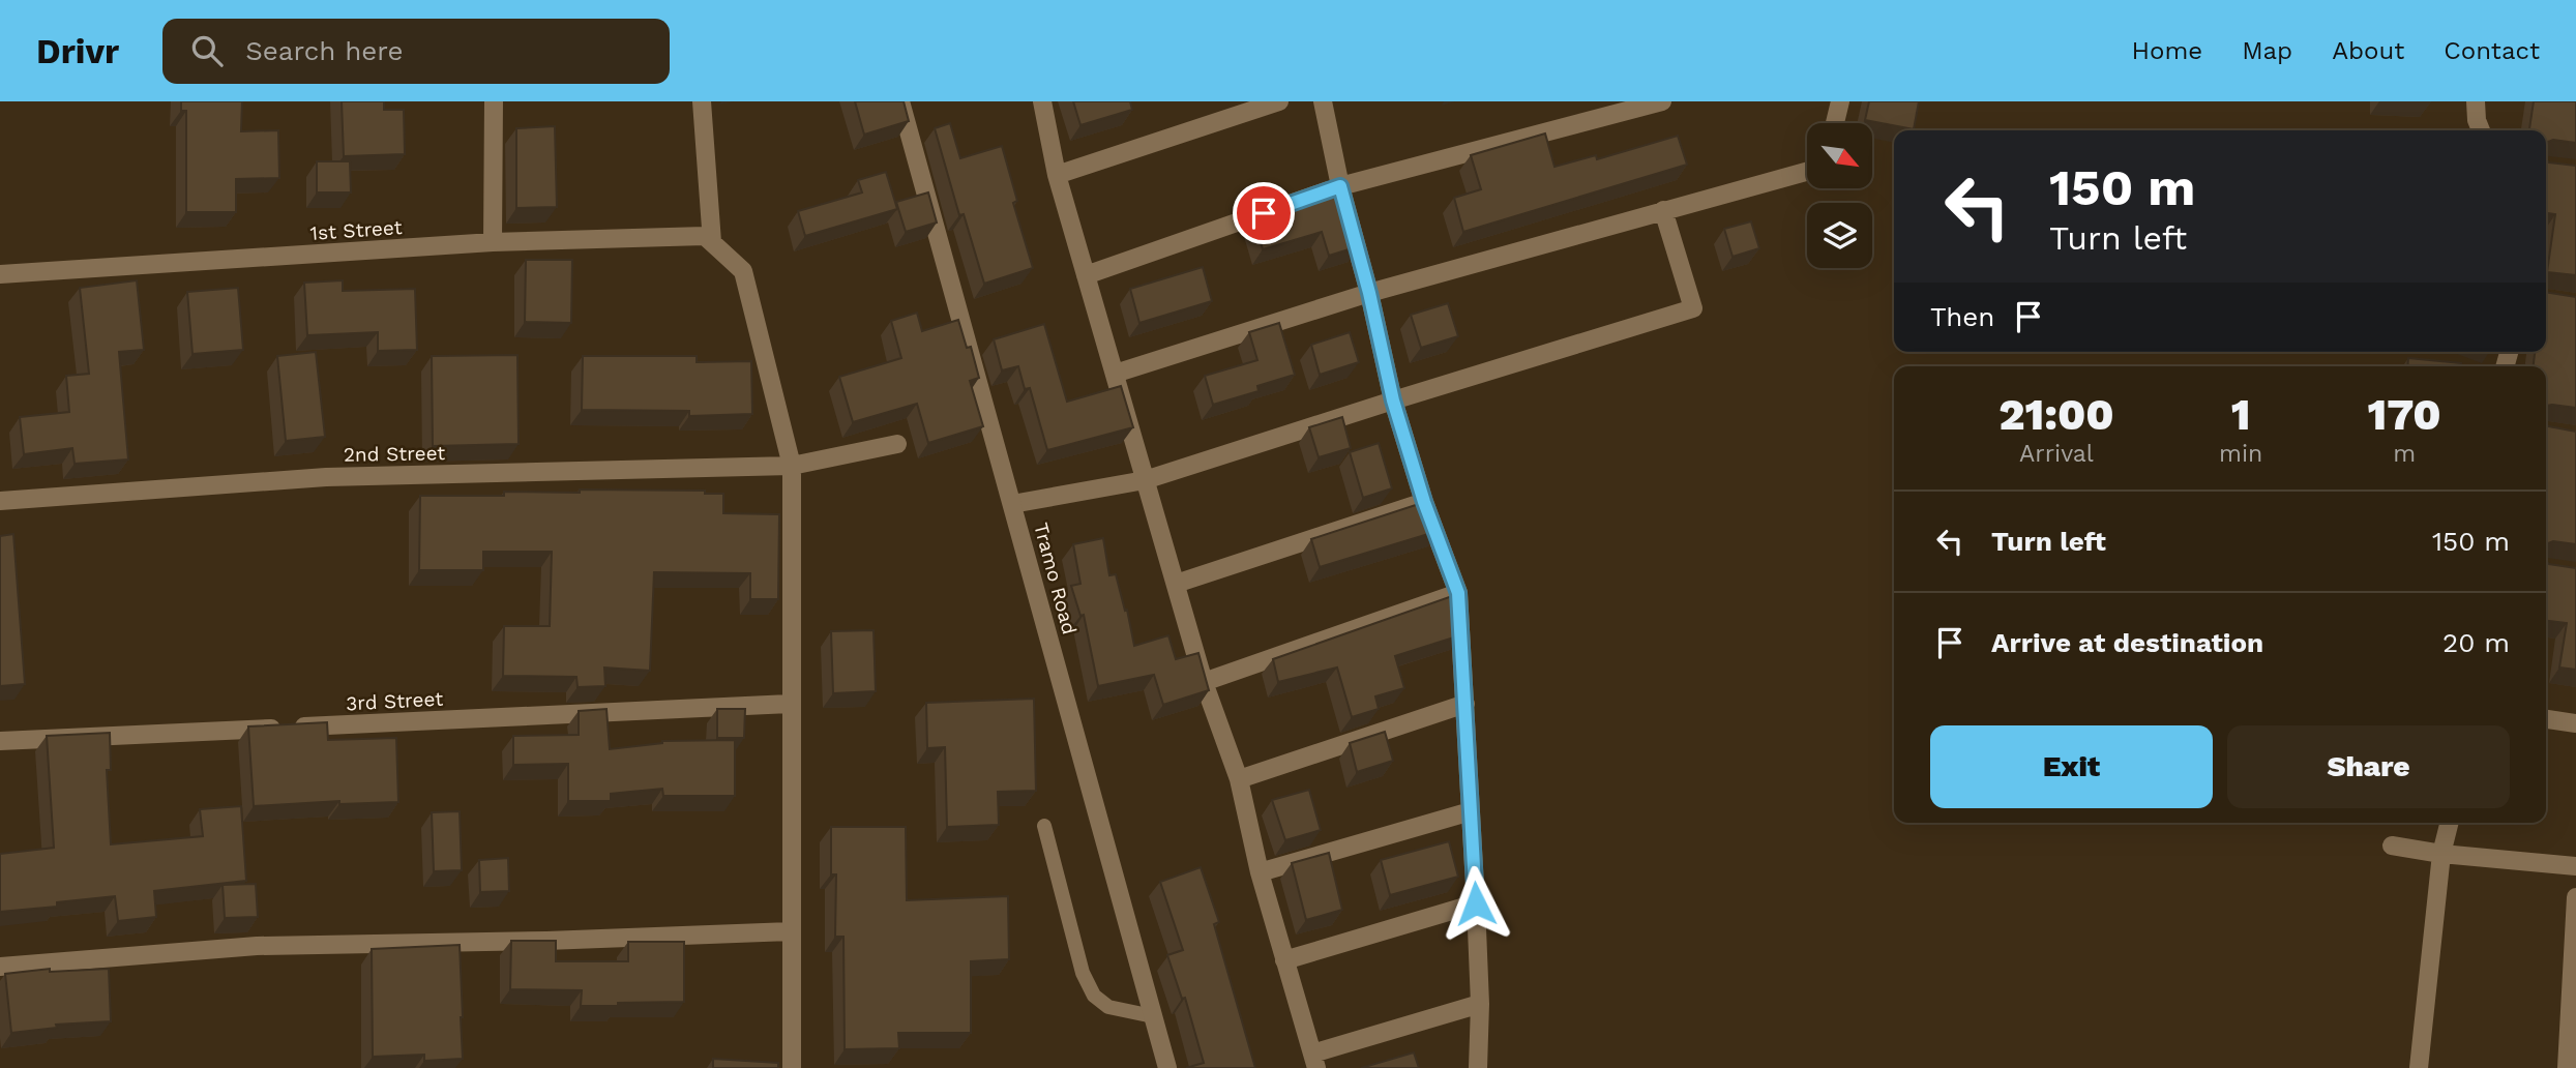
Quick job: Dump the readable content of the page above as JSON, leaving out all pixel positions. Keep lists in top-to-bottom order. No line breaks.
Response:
{"streets":{"street":["1st Street","2nd Street","Tramo Road","3rd Street"]},"north":"bottom right","page":{"header":"Drivr","search":"Search here","nav":["Home","Map","About","Contact"],"turn":["150 m","Turn left"],"then":"Then","eta":["21:00","Arrival","1","min","170","m"],"list":[{"name":"Turn left","value":"150 m"},{"name":"Arrive at destination","value":"20 m"}],"buttons":["Exit","Share"]}}
